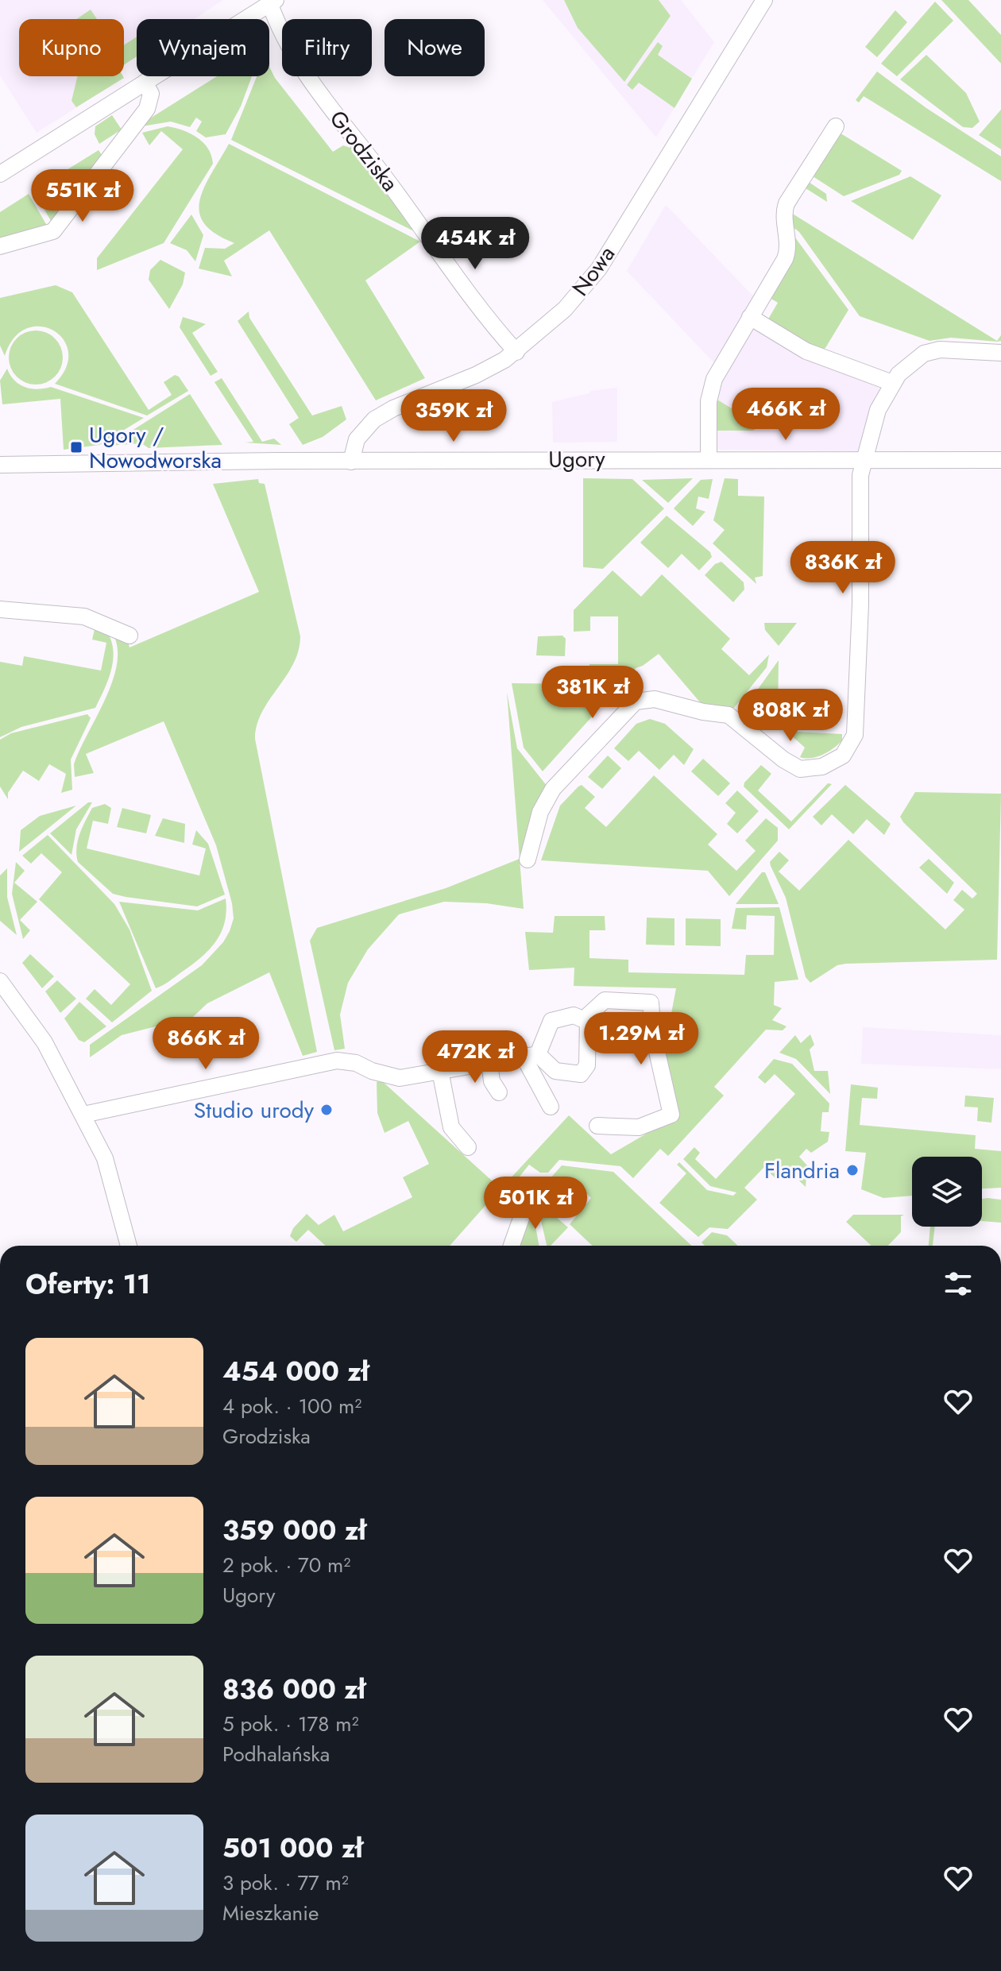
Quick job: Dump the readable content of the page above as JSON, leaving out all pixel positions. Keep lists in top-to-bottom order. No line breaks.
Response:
{"streets":{"street":["Grodziska","Nowa","Ugory"]},"crossings":[["Grodziska","Nowa"],["Nowa","Ugory"]],"places":{"transit":["Ugory / Nowodworska"],"other":["Studio urody","Flandria"]},"page":{"chip":["Kupno","Wynajem","Filtry","Nowe"],"price":["551K zł","454K zł","466K zł","359K zł","836K zł","381K zł","808K zł","1.29M zł","866K zł","472K zł","501K zł"],"heading":"Oferty: 11","list":[{"name":"454 000 zł","note":"4 pok. · 100 m² · Grodziska"},{"name":"359 000 zł","note":"2 pok. · 70 m² · Ugory"},{"name":"836 000 zł","note":"5 pok. · 178 m² · Podhalańska"},{"name":"501 000 zł","note":"3 pok. · 77 m² · Mieszkanie"}]}}
